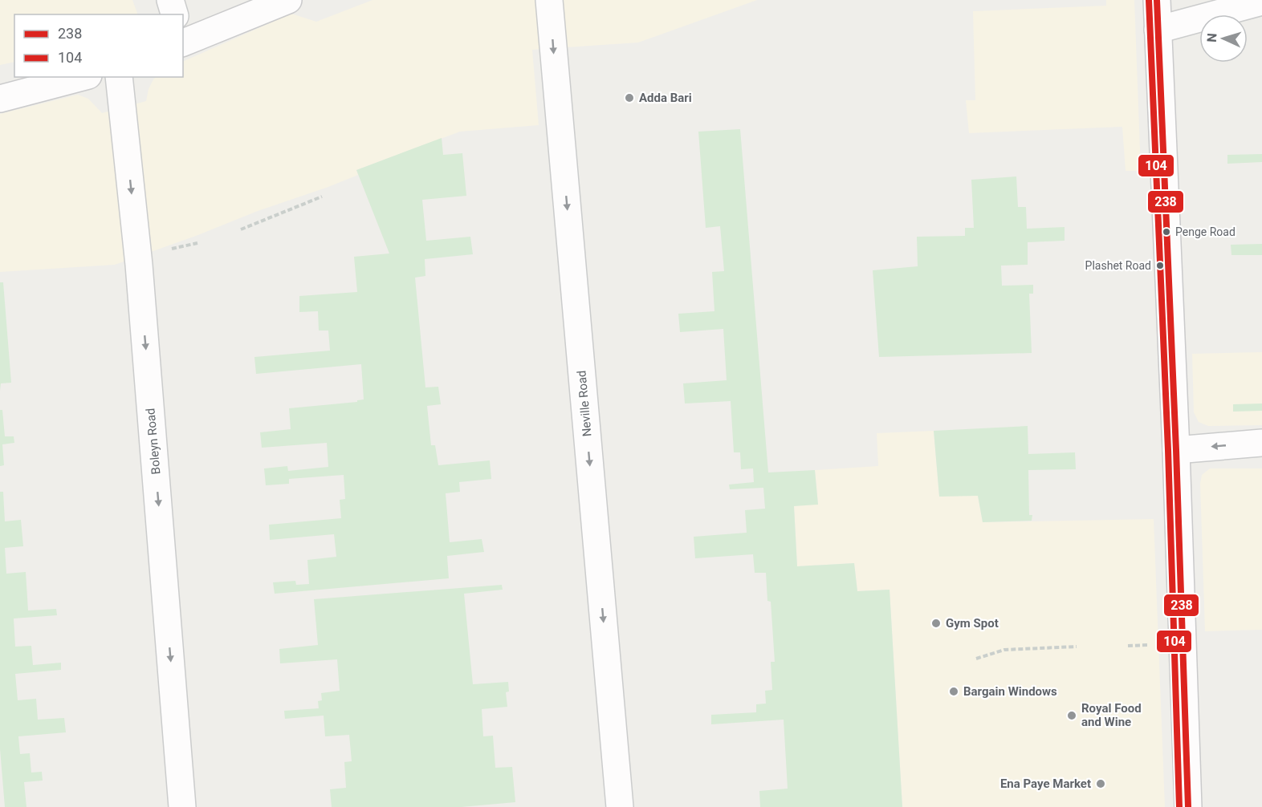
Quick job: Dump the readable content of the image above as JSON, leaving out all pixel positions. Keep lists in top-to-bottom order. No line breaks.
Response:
{"streets":{"street":["Neville Road","Boleyn Road"]},"one_way":["Neville Road","Boleyn Road"],"places":["Adda Bari","Penge Road","Plashet Road","Gym Spot","Bargain Windows","Royal Food and Wine","Ena Paye Market"],"lines":["transit line 238","transit line 104"],"legend":["238","104"],"north":"left"}
